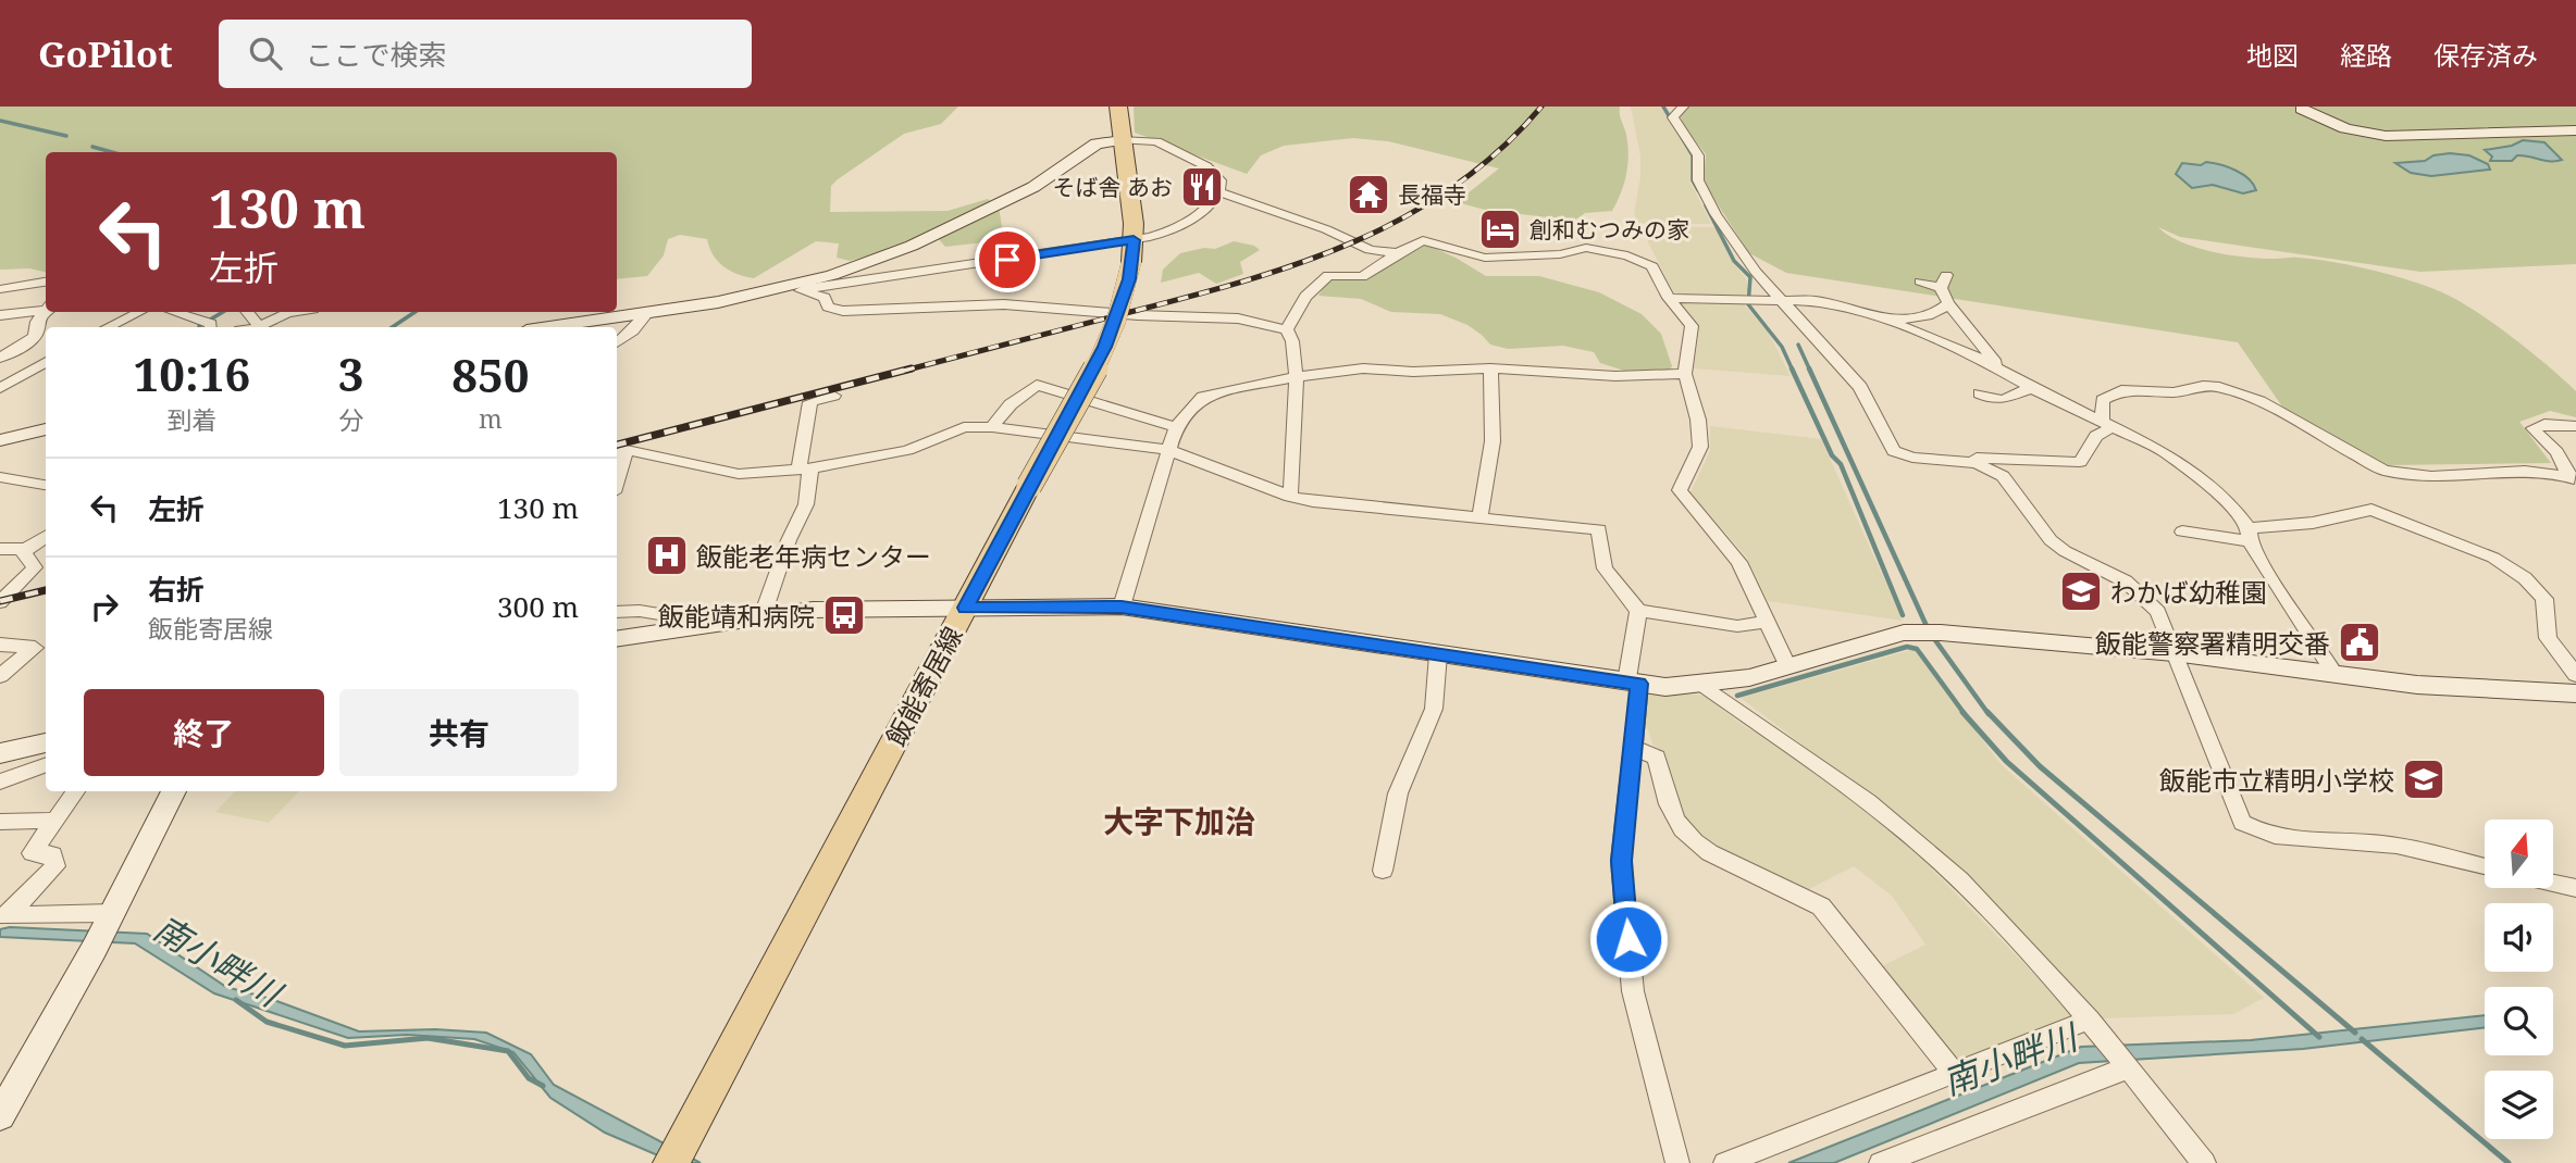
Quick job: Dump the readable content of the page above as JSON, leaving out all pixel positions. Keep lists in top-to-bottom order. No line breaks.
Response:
{"streets":{"main road":["飯能寄居線"]},"districts":["大字下加治"],"water":["南小畔川"],"places":{"restaurant":["そば舎 あお"],"temple":["長福寺"],"hotel":["創和むつみの家"],"hospital":["飯能老年病センター"],"school or university":["わかば幼稚園","飯能市立精明小学校"],"bus stop":["飯能靖和病院"],"public building":["飯能警察署精明交番"]},"north":"top","page":{"header":"GoPilot","search":"ここで検索","nav":["地図","経路","保存済み"],"turn":["130 m","左折"],"eta":["10:16","到着","3","分","850","m"],"list":[{"name":"左折","value":"130 m"},{"name":"右折","note":"飯能寄居線","value":"300 m"}],"buttons":["終了","共有"]}}
